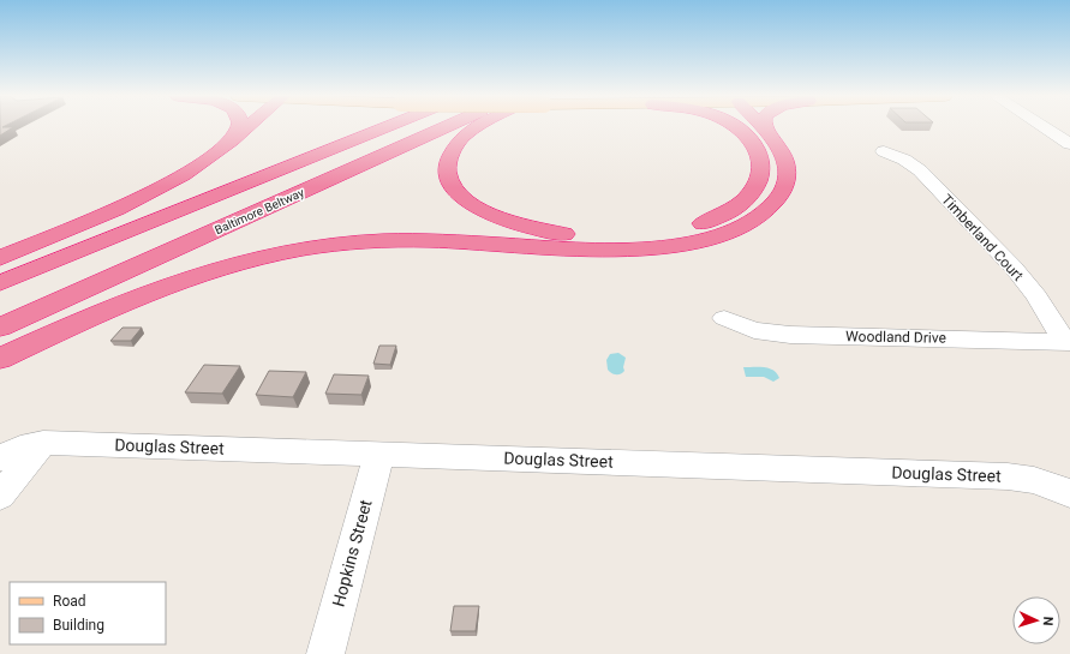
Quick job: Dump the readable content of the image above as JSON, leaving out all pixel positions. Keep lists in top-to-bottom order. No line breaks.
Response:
{"streets":{"highway":["Baltimore Beltway"],"street":["Timberland Court","Woodland Drive","Douglas Street","Hopkins Street"]},"crossings":[["Timberland Court","Woodland Drive"],["Douglas Street","Hopkins Street"]],"legend":["Road","Building"],"north":"right"}
